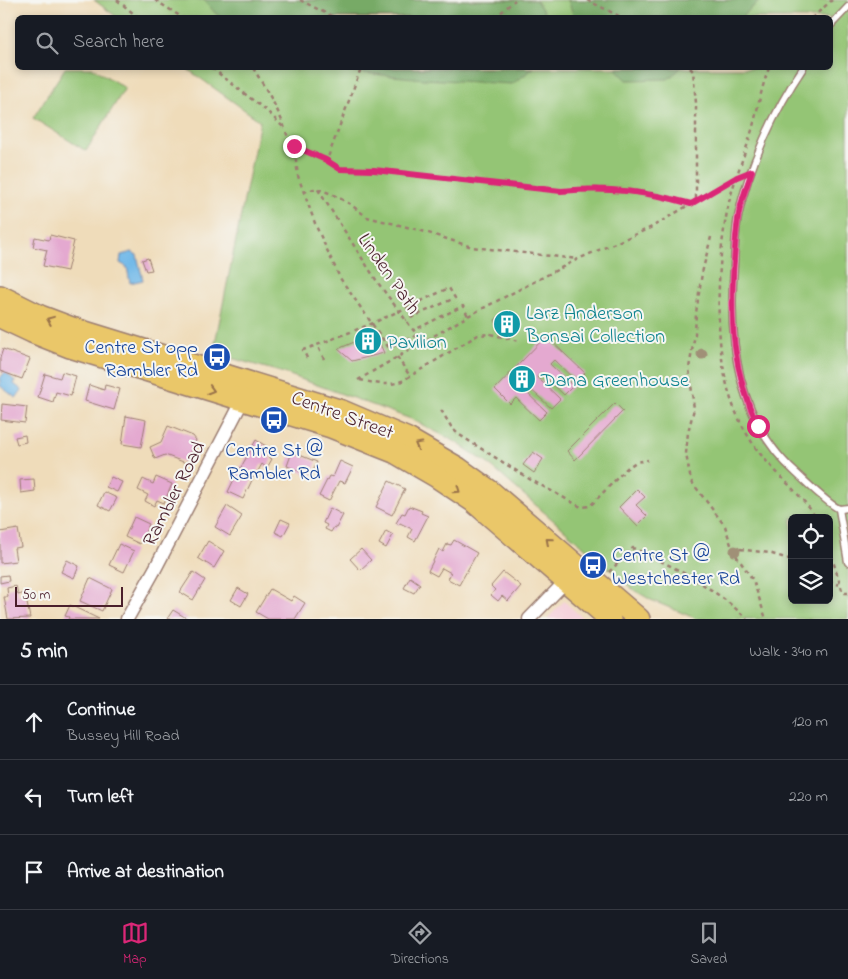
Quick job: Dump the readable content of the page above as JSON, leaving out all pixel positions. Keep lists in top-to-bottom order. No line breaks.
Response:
{"streets":{"highway":["Centre Street"],"street":["Rambler Road"],"path":["Linden Path"]},"crossings":[["Centre Street","Rambler Road"]],"places":{"building":["Larz Anderson Bonsai Collection","Pavilion","Dana Greenhouse"],"bus stop":["Centre St opp Rambler Rd","Centre St @ Rambler Rd","Centre St @ Westchester Rd"]},"scale_bar":"50 m","page":{"search":"Search here","scale":"50 m","heading":["5 min","Walk · 340 m"],"list":[["Continue","Bussey Hill Road","120 m"],["Turn left","220 m"],"Arrive at destination"],"nav":["Map","Directions","Saved"]}}
